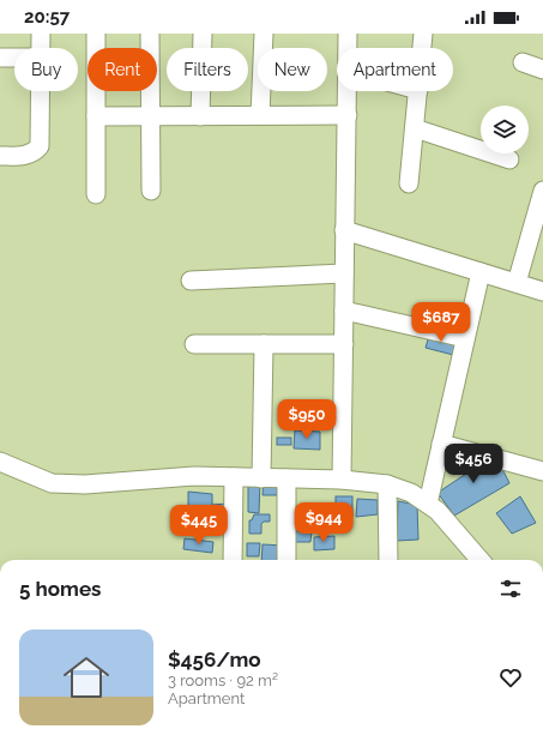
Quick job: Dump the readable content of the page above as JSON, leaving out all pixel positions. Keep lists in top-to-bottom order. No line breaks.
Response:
{"page":{"status":"20:57","chip":["Buy","Rent","Filters","New","Apartment"],"price":["$687","$950","$456","$944","$445"],"heading":"5 homes","list":[{"name":"$456/mo","note":"3 rooms · 92 m² · Apartment"}]}}
